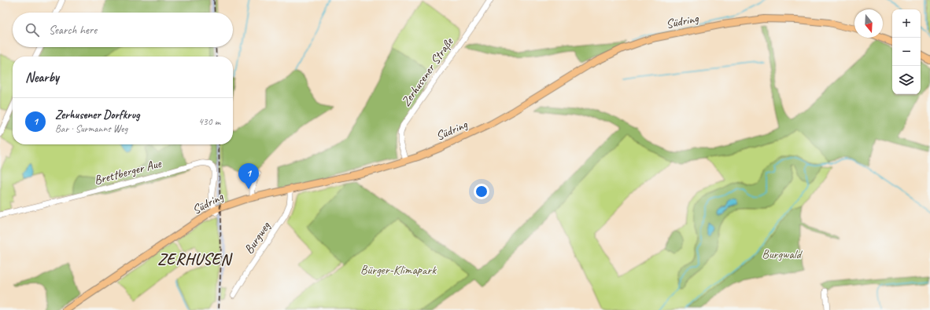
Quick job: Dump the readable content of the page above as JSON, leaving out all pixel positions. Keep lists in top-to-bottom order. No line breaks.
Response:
{"streets":{"main road":["Südring"],"street":["Zerhusener Straße","Brettberger Aue","Burgweg"]},"crossings":[["Südring","Zerhusener Straße"],["Südring","Brettberger Aue"],["Südring","Burgweg"]],"districts":["ZERHUSEN"],"parks":["Burgwald","Bürger-Klimapark"],"north":"bottom","page":{"map_buttons":["+","−"],"search":"Search here","heading":"Nearby","list":[{"mark":"1","name":"Zerhusener Dorfkrug","note":"Bar · Surmanns Weg","value":"430 m"}],"pins":"1"}}
